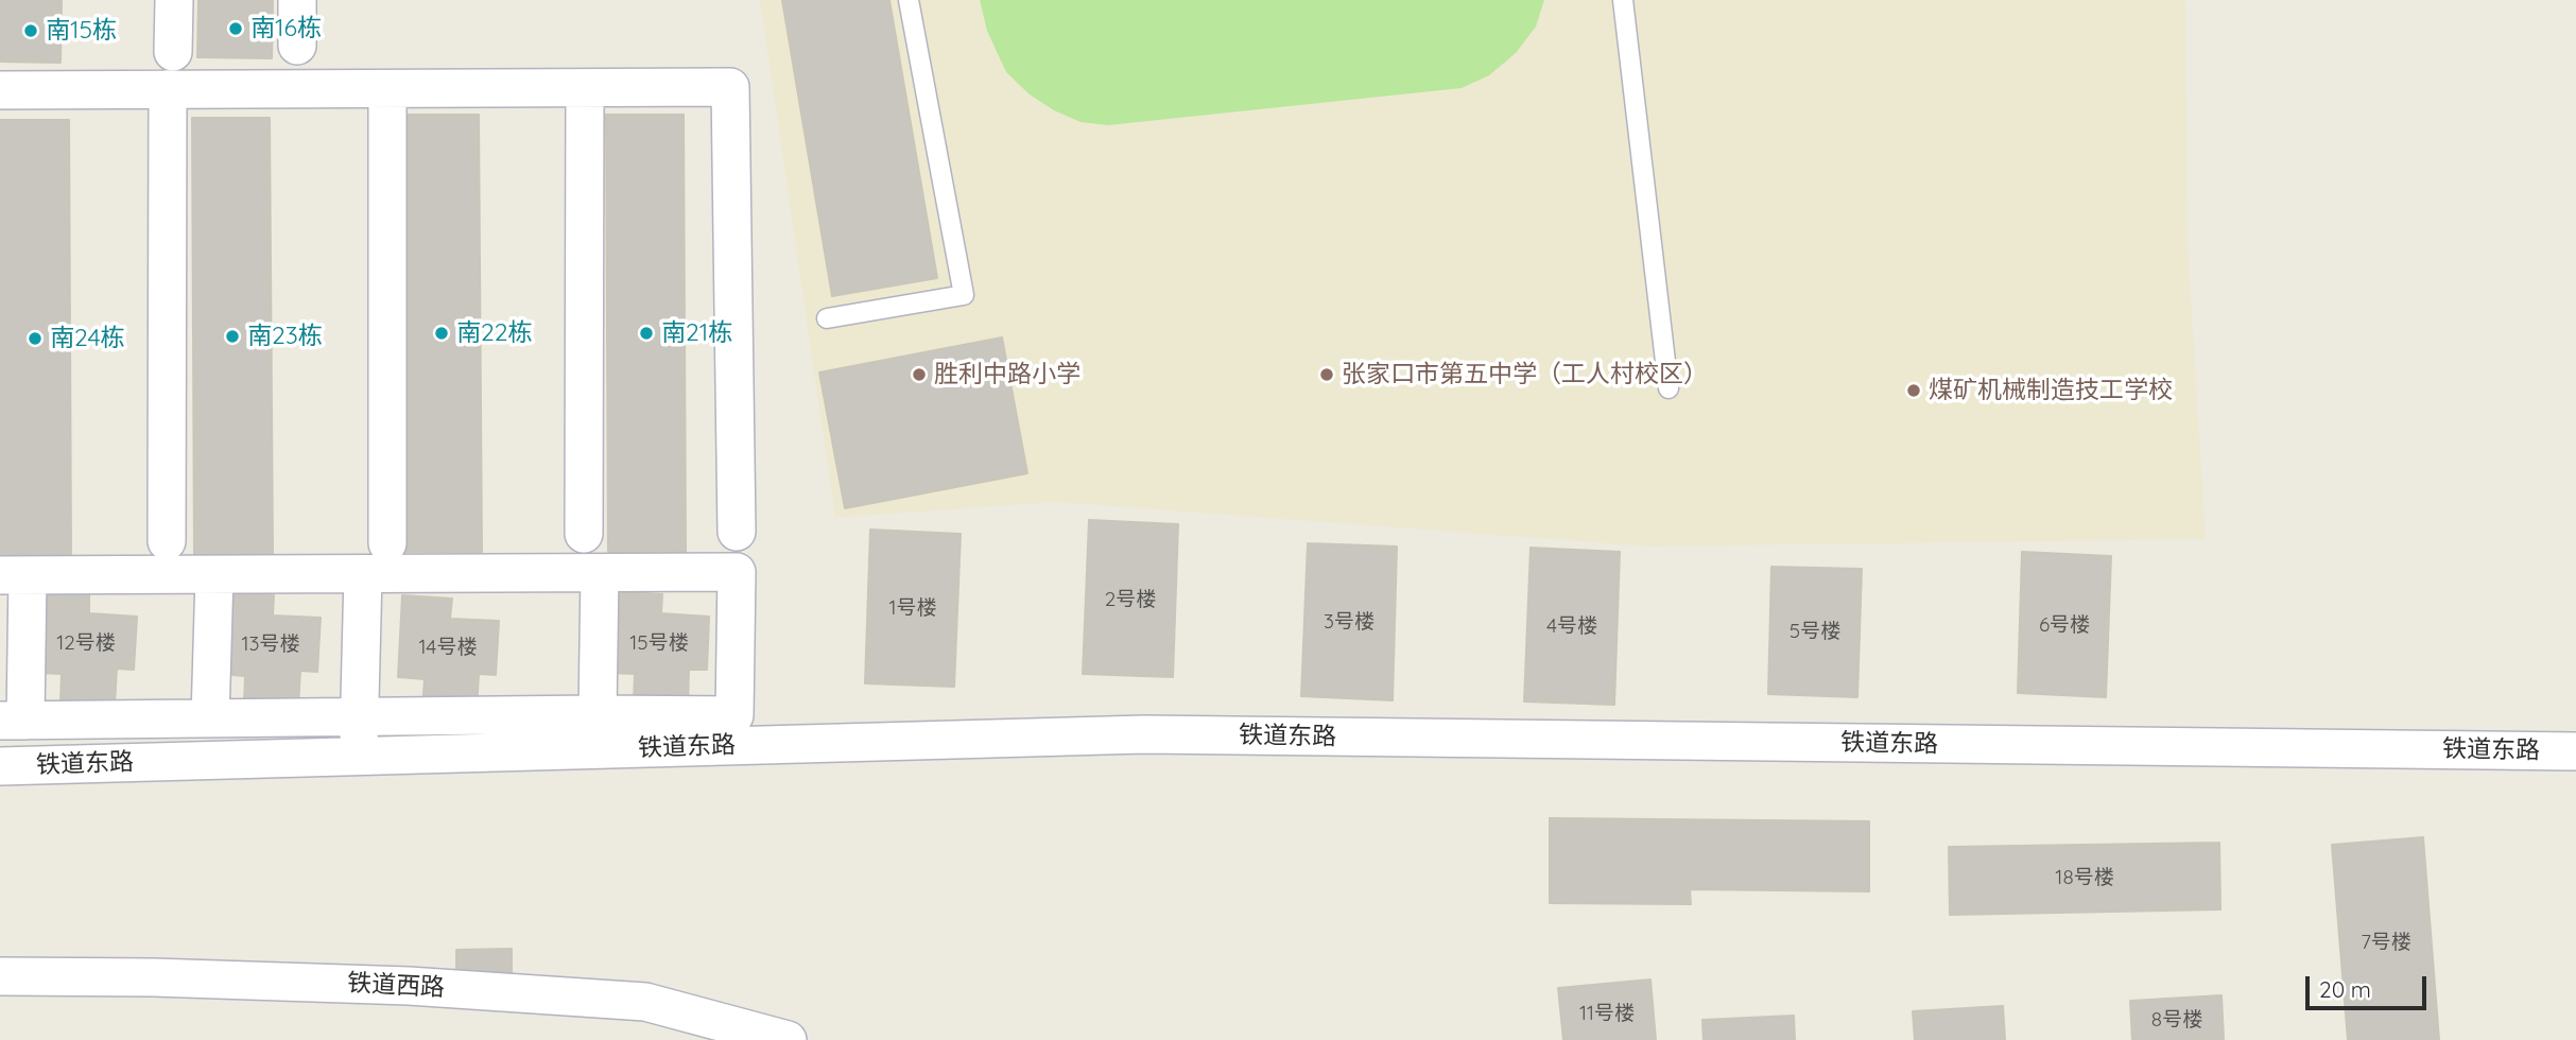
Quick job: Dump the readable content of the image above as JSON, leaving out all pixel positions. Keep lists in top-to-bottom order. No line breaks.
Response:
{"streets":{"street":["铁道东路","铁道西路"]},"places":["南16栋","南15栋","南22栋","南21栋","南23栋","南24栋","胜利中路小学","张家口市第五中学（工人村校区）","煤矿机械制造技工学校"],"house_numbers":["2号楼","1号楼","3号楼","6号楼","4号楼","5号楼","12号楼","15号楼","13号楼","14号楼","18号楼","7号楼","11号楼","8号楼"],"scale_bar":"20 m"}
